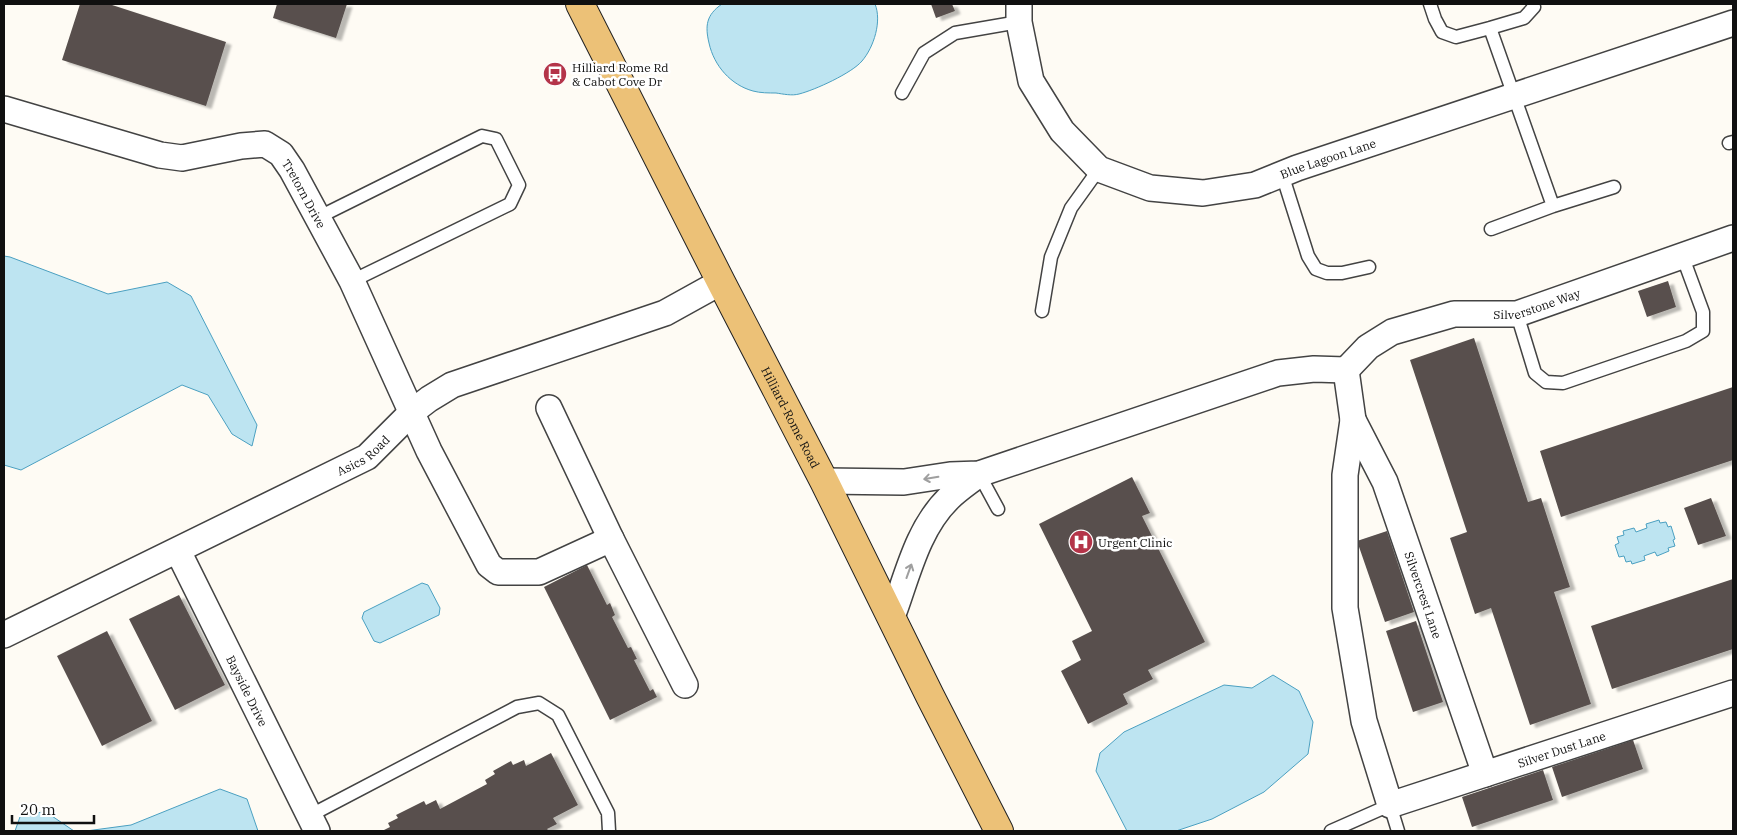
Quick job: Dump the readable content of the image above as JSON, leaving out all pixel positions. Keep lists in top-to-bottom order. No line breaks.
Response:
{"streets":{"main road":["Hilliard-Rome Road"],"street":["Blue Lagoon Lane","Tretorn Drive","Silverstone Way","Asics Road","Silvercrest Lane","Bayside Drive","Silver Dust Lane"]},"crossings":[["Tretorn Drive","Asics Road"],["Hilliard-Rome Road","Asics Road"],["Asics Road","Bayside Drive"],["Silvercrest Lane","Silver Dust Lane"]],"places":{"bus stop":["Hilliard Rome Rd & Cabot Cove Dr"],"hospital":["Urgent Clinic"]},"scale_bar":"20 m"}
